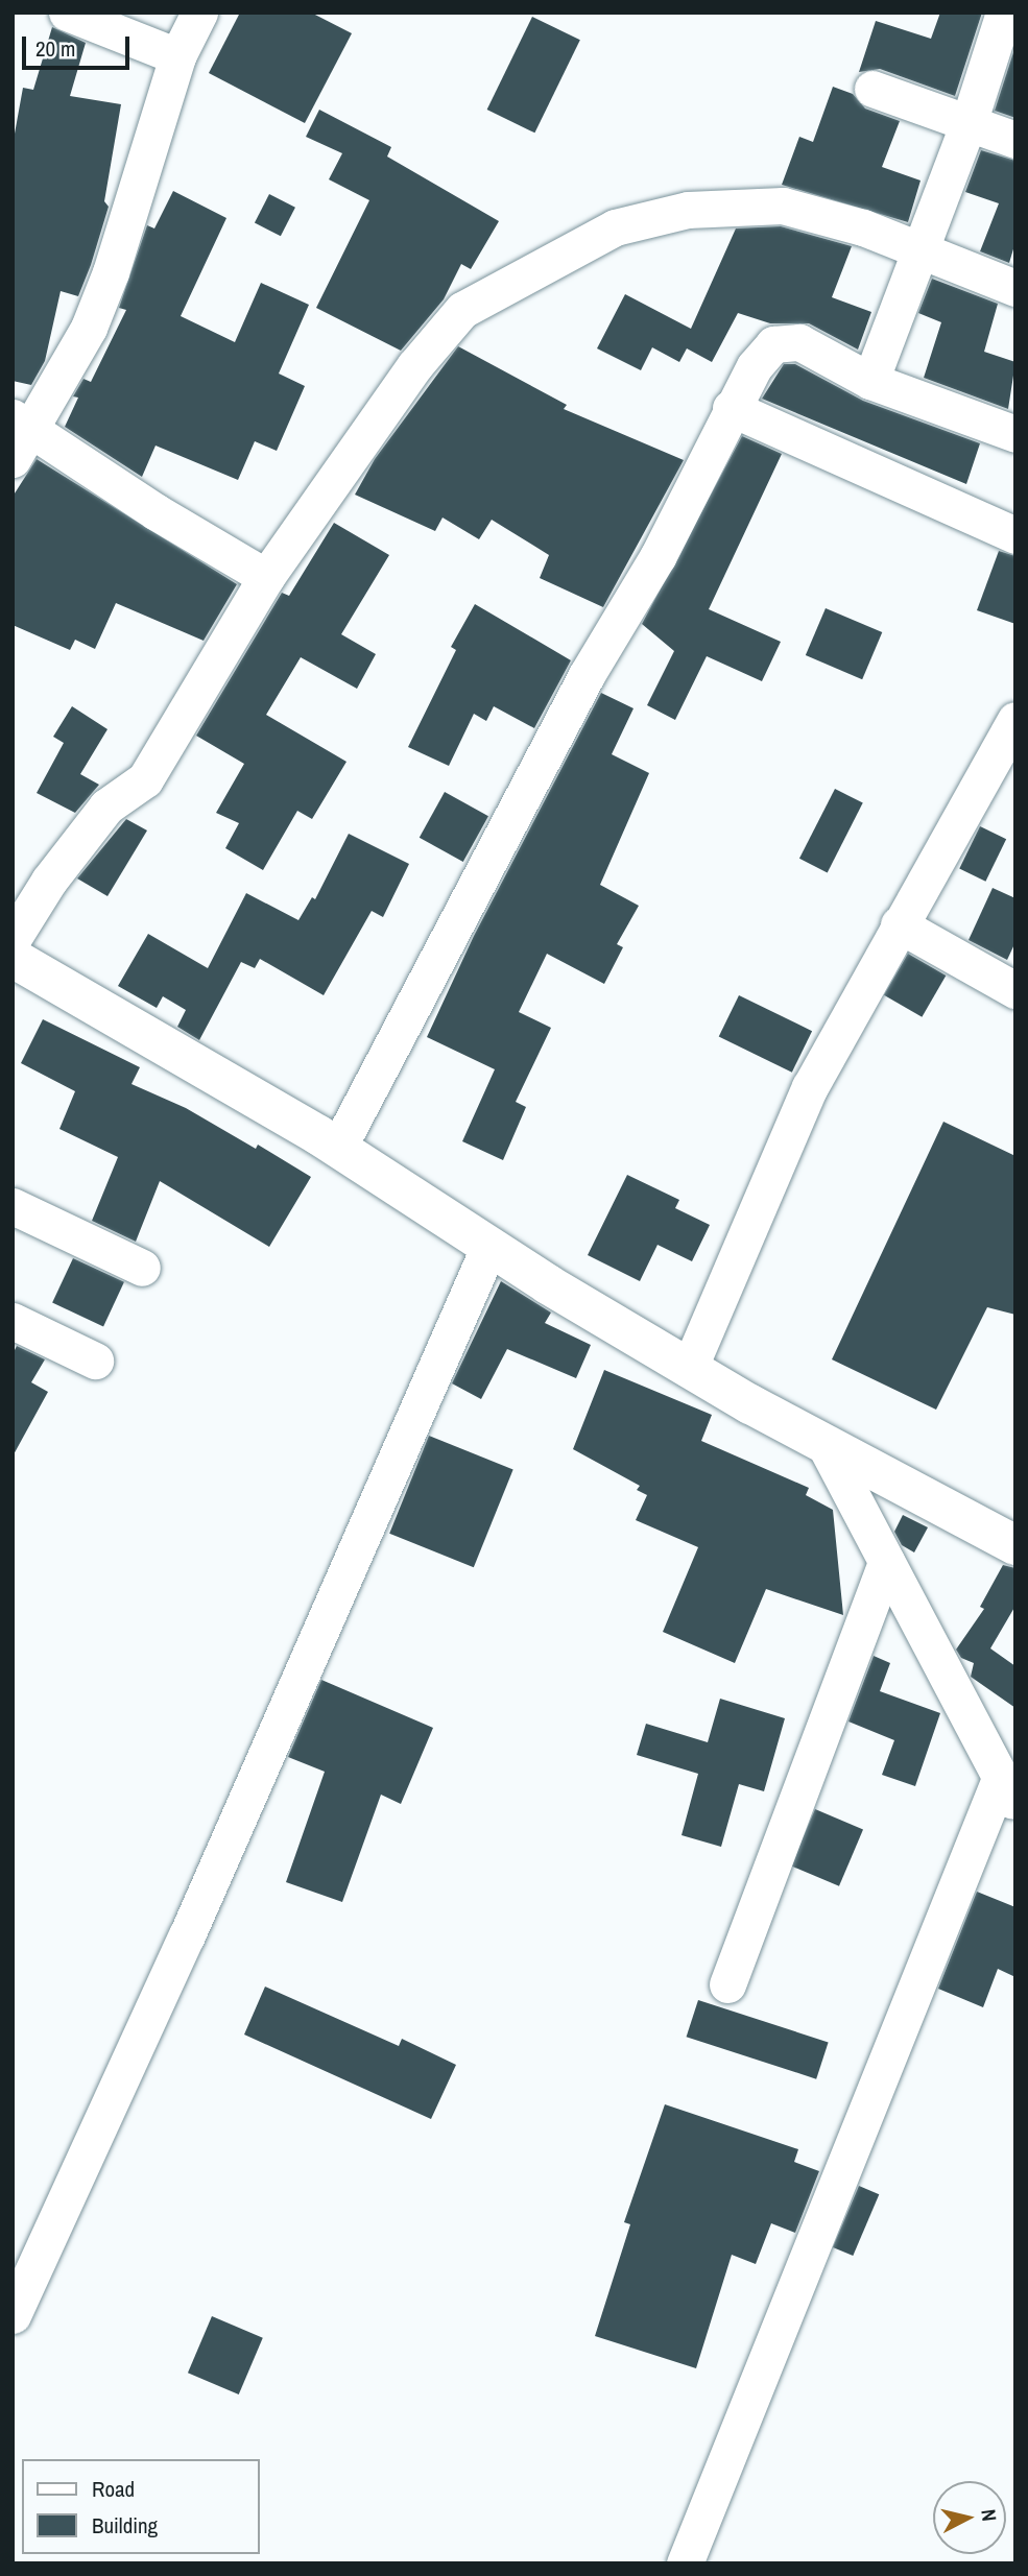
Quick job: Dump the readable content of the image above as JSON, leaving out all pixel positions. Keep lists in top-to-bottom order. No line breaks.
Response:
{"legend":["Road","Building"],"scale_bar":"20 m","north":"right"}
